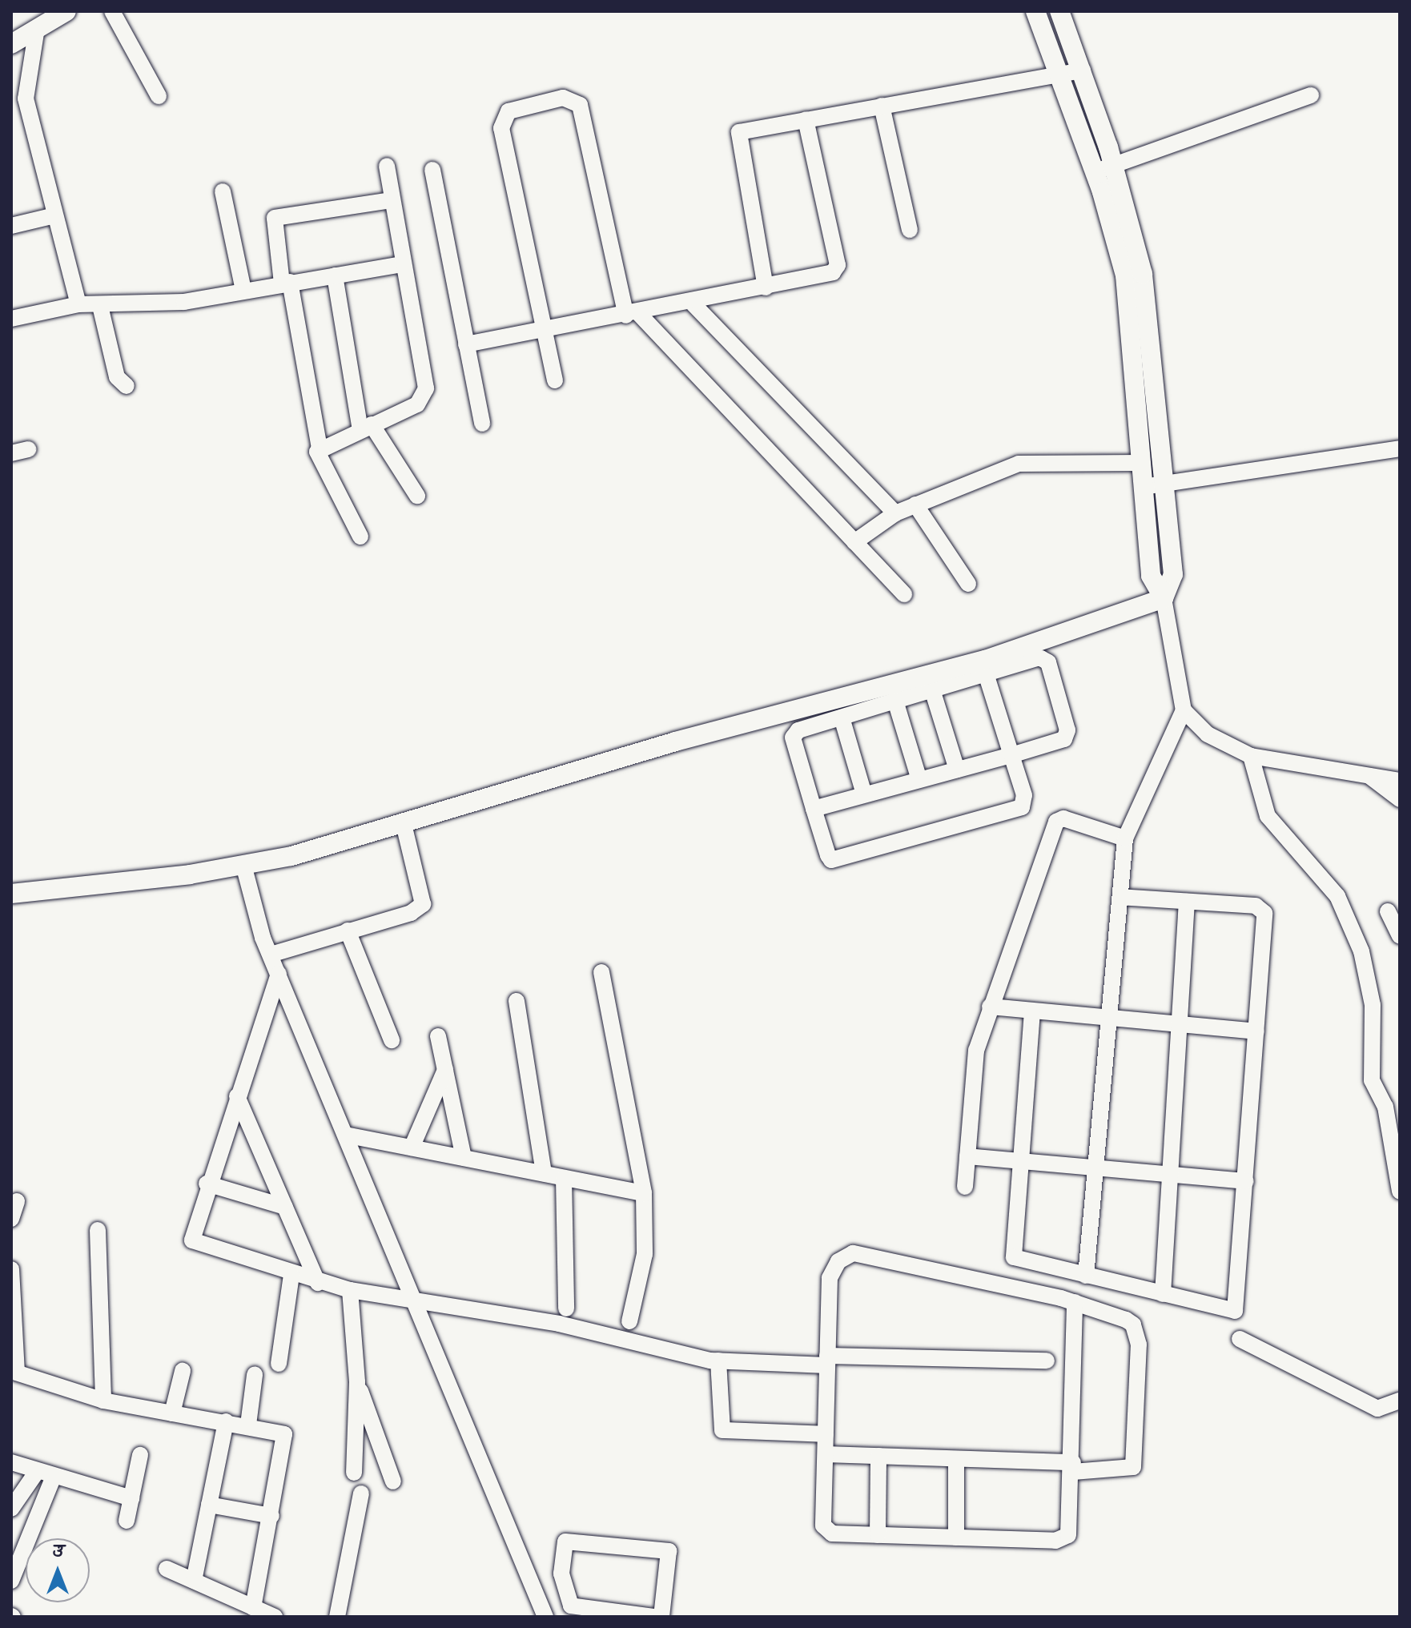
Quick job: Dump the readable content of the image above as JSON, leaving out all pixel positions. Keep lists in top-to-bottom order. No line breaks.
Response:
{"north":"top"}
